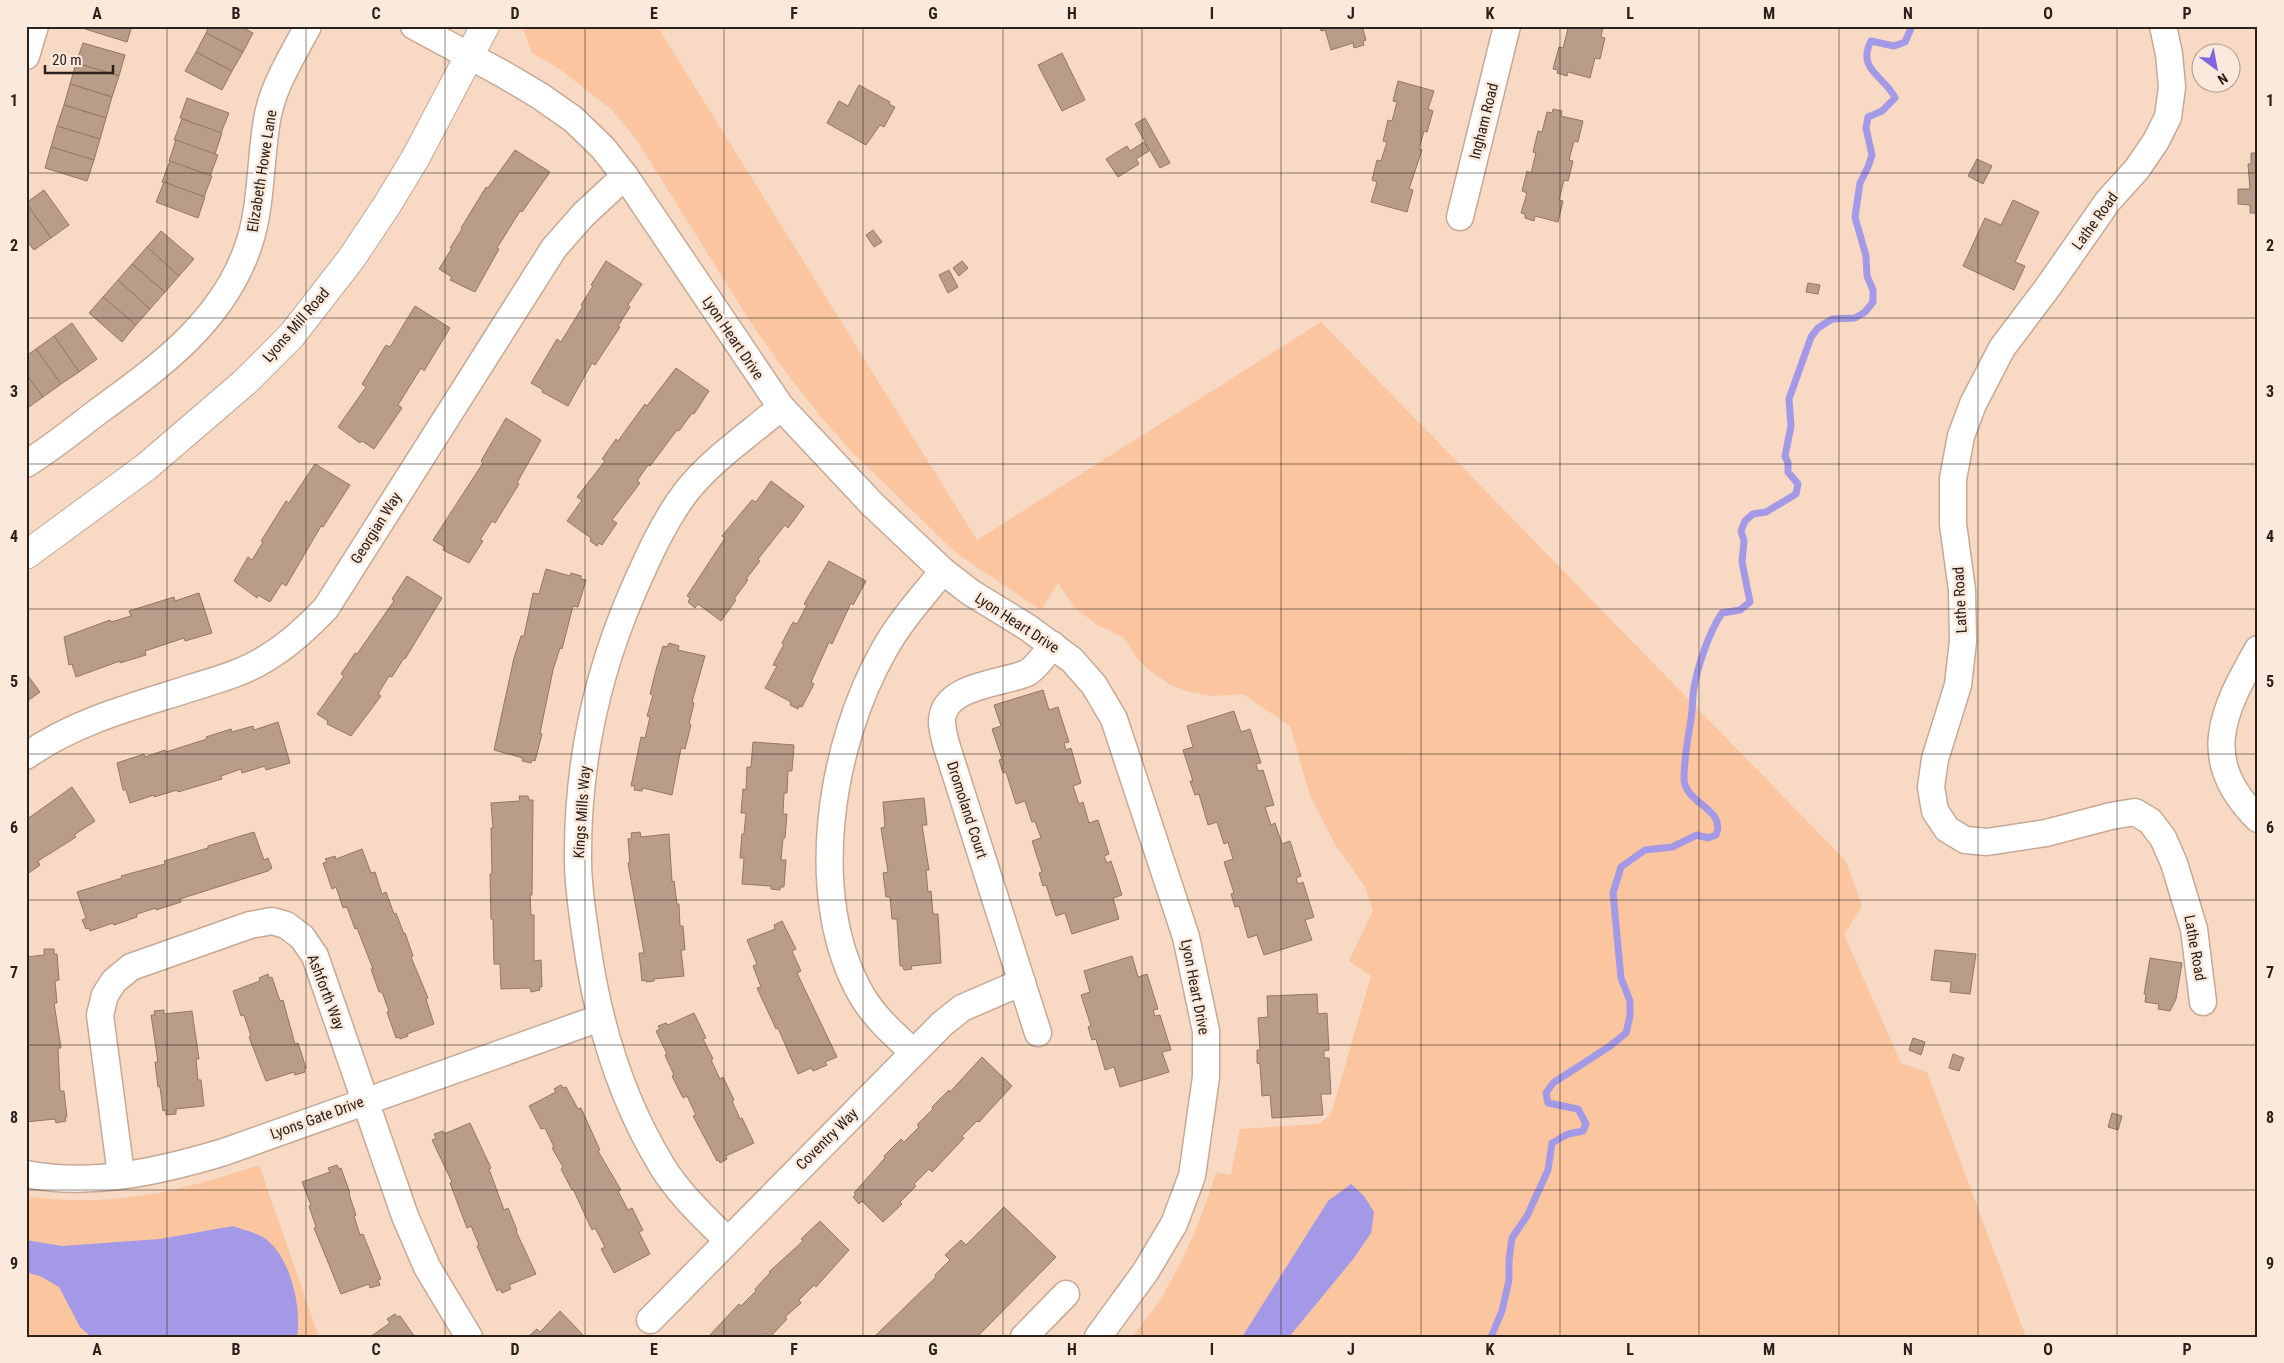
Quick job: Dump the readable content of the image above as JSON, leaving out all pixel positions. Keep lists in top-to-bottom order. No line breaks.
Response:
{"streets":{"main road":["Lyons Mill Road"],"street":["Ingham Road","Elizabeth Howe Lane","Lathe Road","Lyon Heart Drive","Georgian Way","Dromoland Court","Kings Mills Way","Ashforth Way","Lyons Gate Drive","Coventry Way"]},"crossings":[["Lyons Mill Road","Lyon Heart Drive"],["Lyon Heart Drive","Georgian Way"],["Lyon Heart Drive","Dromoland Court"],["Lyon Heart Drive","Kings Mills Way"],["Dromoland Court","Coventry Way"],["Kings Mills Way","Lyons Gate Drive"],["Kings Mills Way","Coventry Way"],["Ashforth Way","Lyons Gate Drive"]],"scale_bar":"20 m","north":"bottom right","grid":{"columns":["A","B","C","D","E","F","G","H","I","J","K","L","M","N","O","P"],"rows":["1","2","3","4","5","6","7","8","9"]}}
